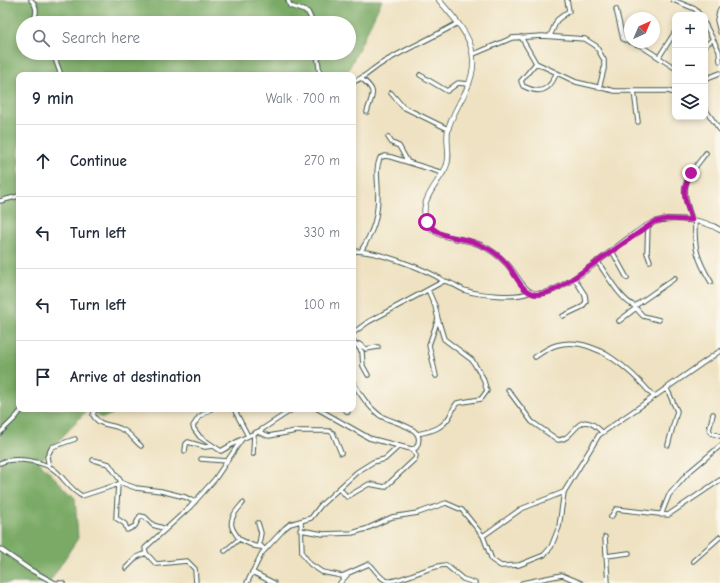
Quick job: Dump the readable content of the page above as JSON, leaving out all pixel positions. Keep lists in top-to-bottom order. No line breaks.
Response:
{"north":"top right","page":{"map_buttons":["+","−"],"search":"Search here","heading":["9 min","Walk · 700 m"],"list":[["Continue","270 m"],["Turn left","330 m"],["Turn left","100 m"],"Arrive at destination"]}}
